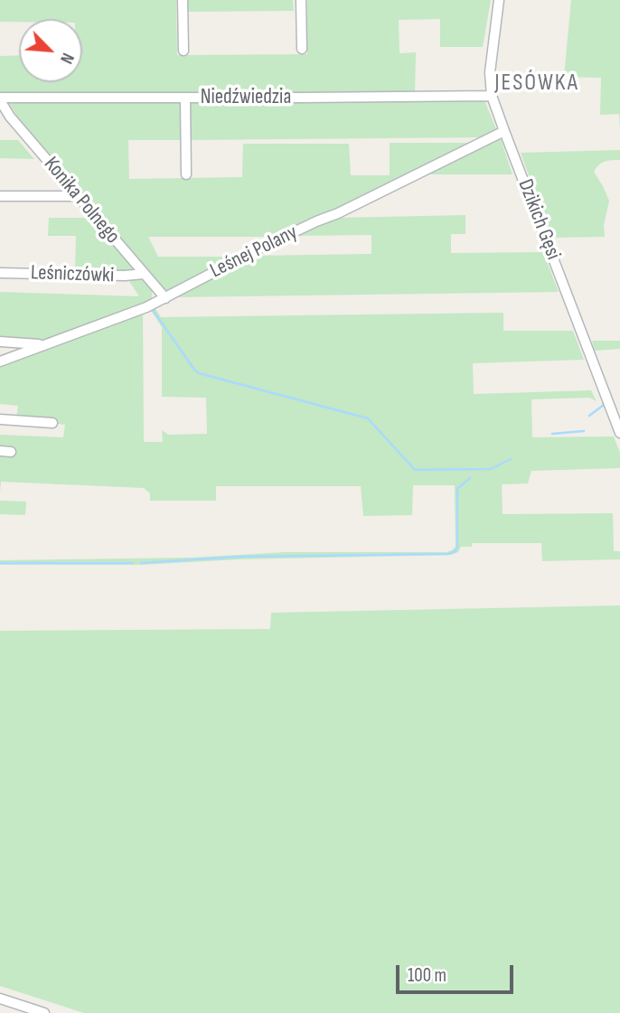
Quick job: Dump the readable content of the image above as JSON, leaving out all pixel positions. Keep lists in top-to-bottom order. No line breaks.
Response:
{"streets":{"street":["Niedźwiedzia","Konika Polnego","Dzikich Gęsi","Leśnej Polany","Leśniczówki"]},"crossings":[["Niedźwiedzia","Konika Polnego"],["Niedźwiedzia","Dzikich Gęsi"],["Konika Polnego","Leśnej Polany"],["Konika Polnego","Leśniczówki"],["Dzikich Gęsi","Leśnej Polany"]],"districts":["JESÓWKA"],"scale_bar":"100 m","north":"bottom right"}
